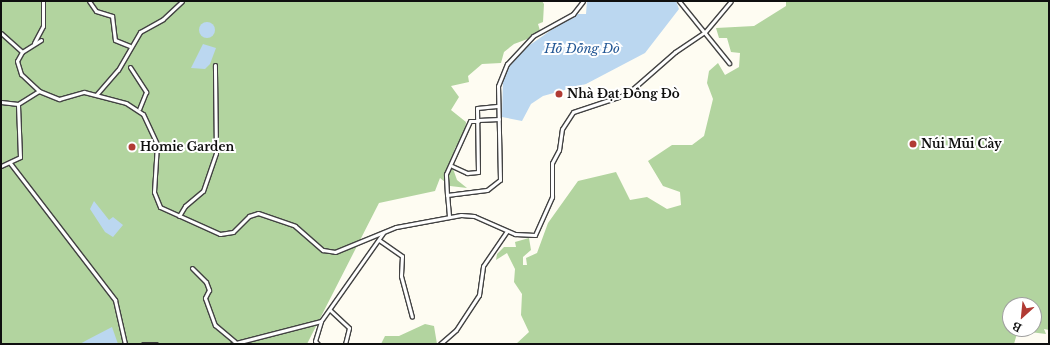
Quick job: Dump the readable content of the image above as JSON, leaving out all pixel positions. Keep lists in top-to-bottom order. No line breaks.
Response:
{"water":["Hồ Đồng Đò"],"places":["Nhà Đạt Đồng Đò","Núi Mũi Cày","Homie Garden"],"north":"bottom left"}
